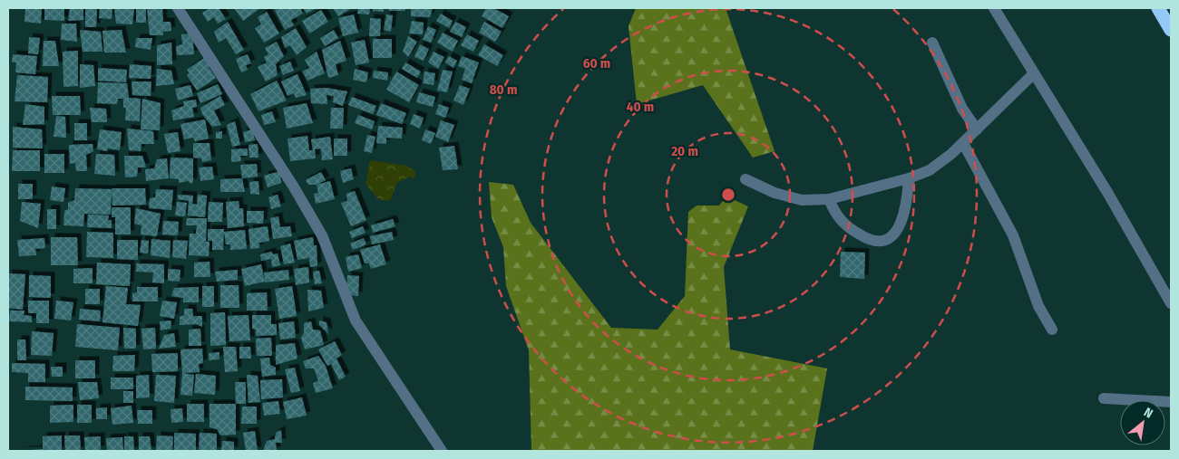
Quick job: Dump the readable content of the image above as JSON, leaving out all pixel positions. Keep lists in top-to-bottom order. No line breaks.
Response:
{"north":"top right","rings":["60 m","80 m","40 m","20 m"]}
